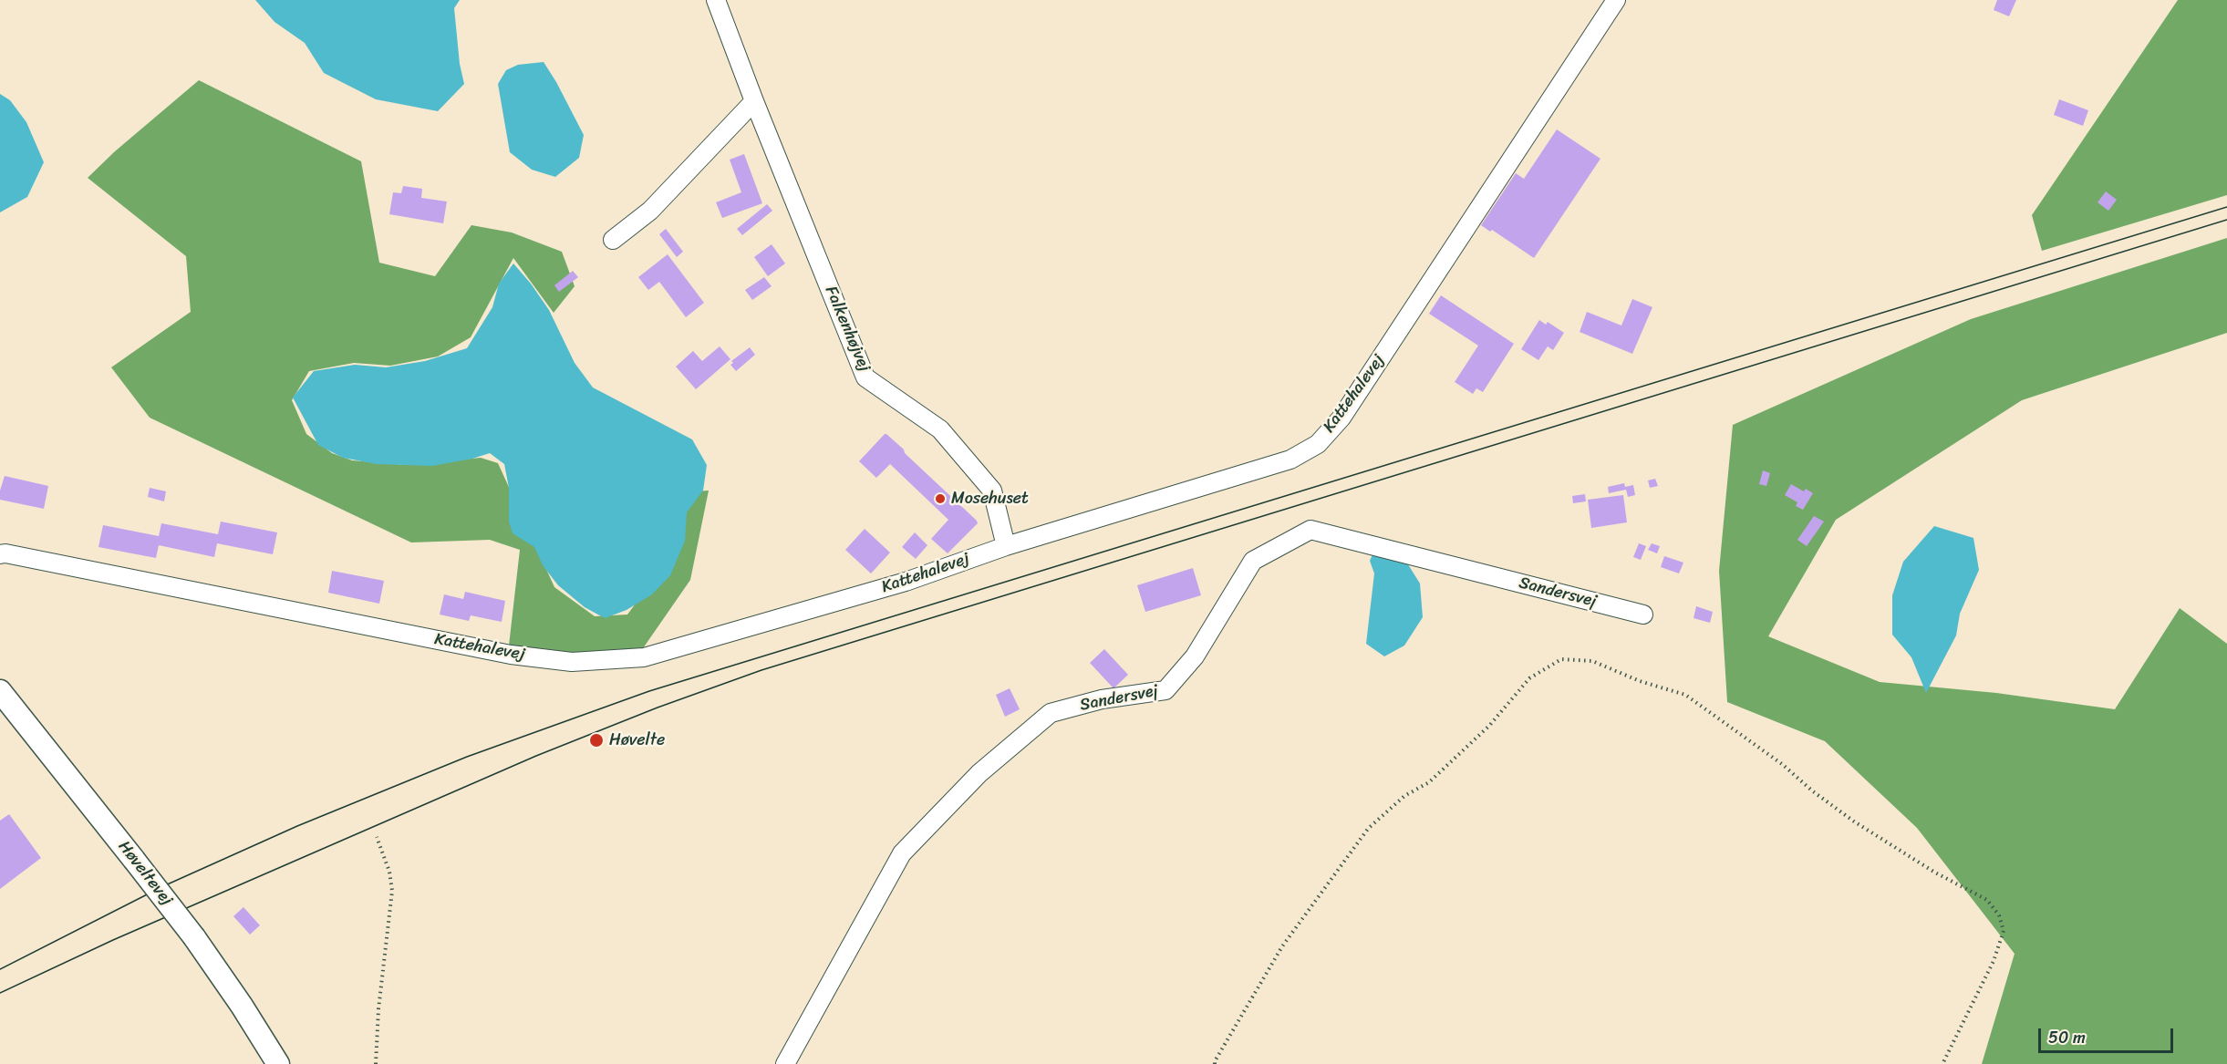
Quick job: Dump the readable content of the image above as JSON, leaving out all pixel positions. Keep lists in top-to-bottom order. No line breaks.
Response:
{"streets":{"street":["Falkenhøjvej","Kattehalevej","Sandersvej","Høveltevej"]},"crossings":[["Falkenhøjvej","Kattehalevej"]],"places":["Mosehuset","Høvelte"],"scale_bar":"50 m"}
